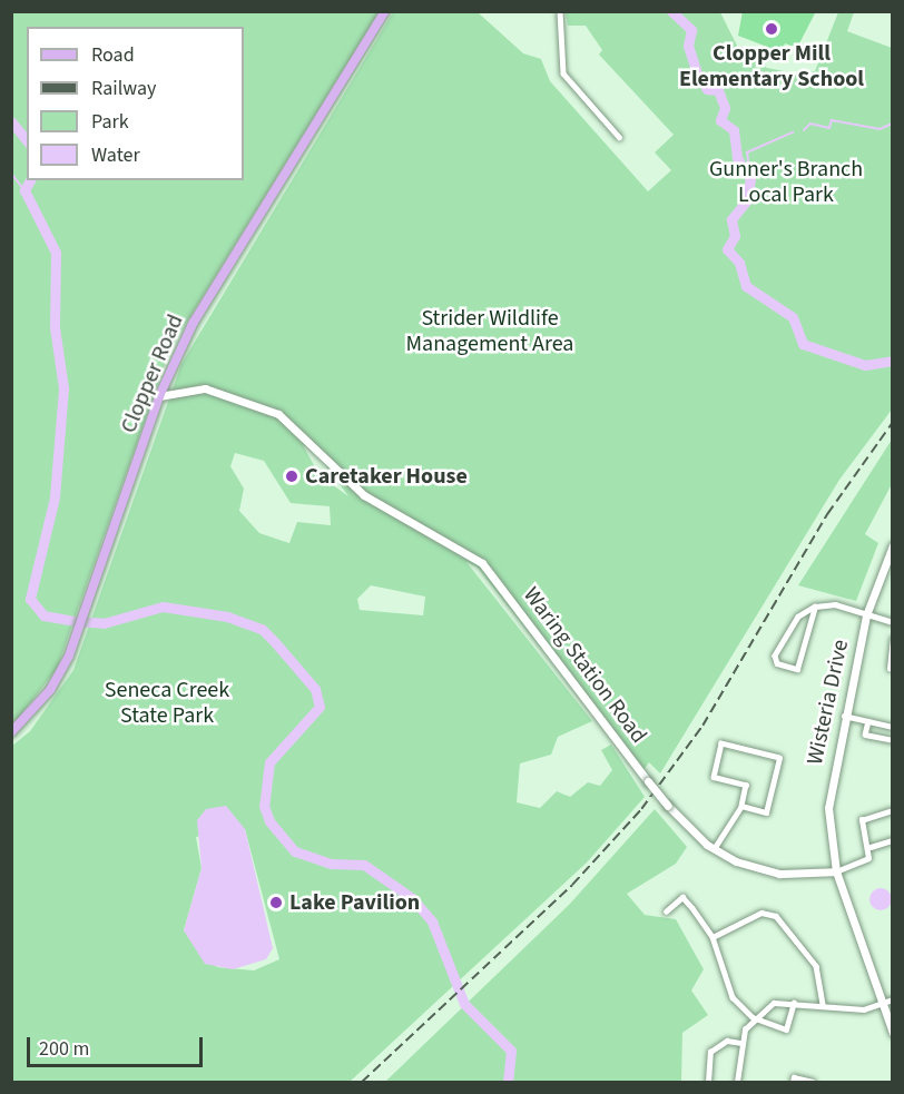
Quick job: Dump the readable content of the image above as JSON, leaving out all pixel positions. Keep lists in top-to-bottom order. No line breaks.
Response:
{"streets":{"main road":["Clopper Road"],"street":["Waring Station Road","Wisteria Drive"]},"crossings":[["Clopper Road","Waring Station Road"],["Waring Station Road","Wisteria Drive"]],"parks":["Gunner's Branch Local Park","Strider Wildlife Management Area","Seneca Creek State Park"],"places":["Clopper Mill Elementary School","Caretaker House","Lake Pavilion"],"legend":["Road","Railway","Park","Water"],"scale_bar":"200 m"}
